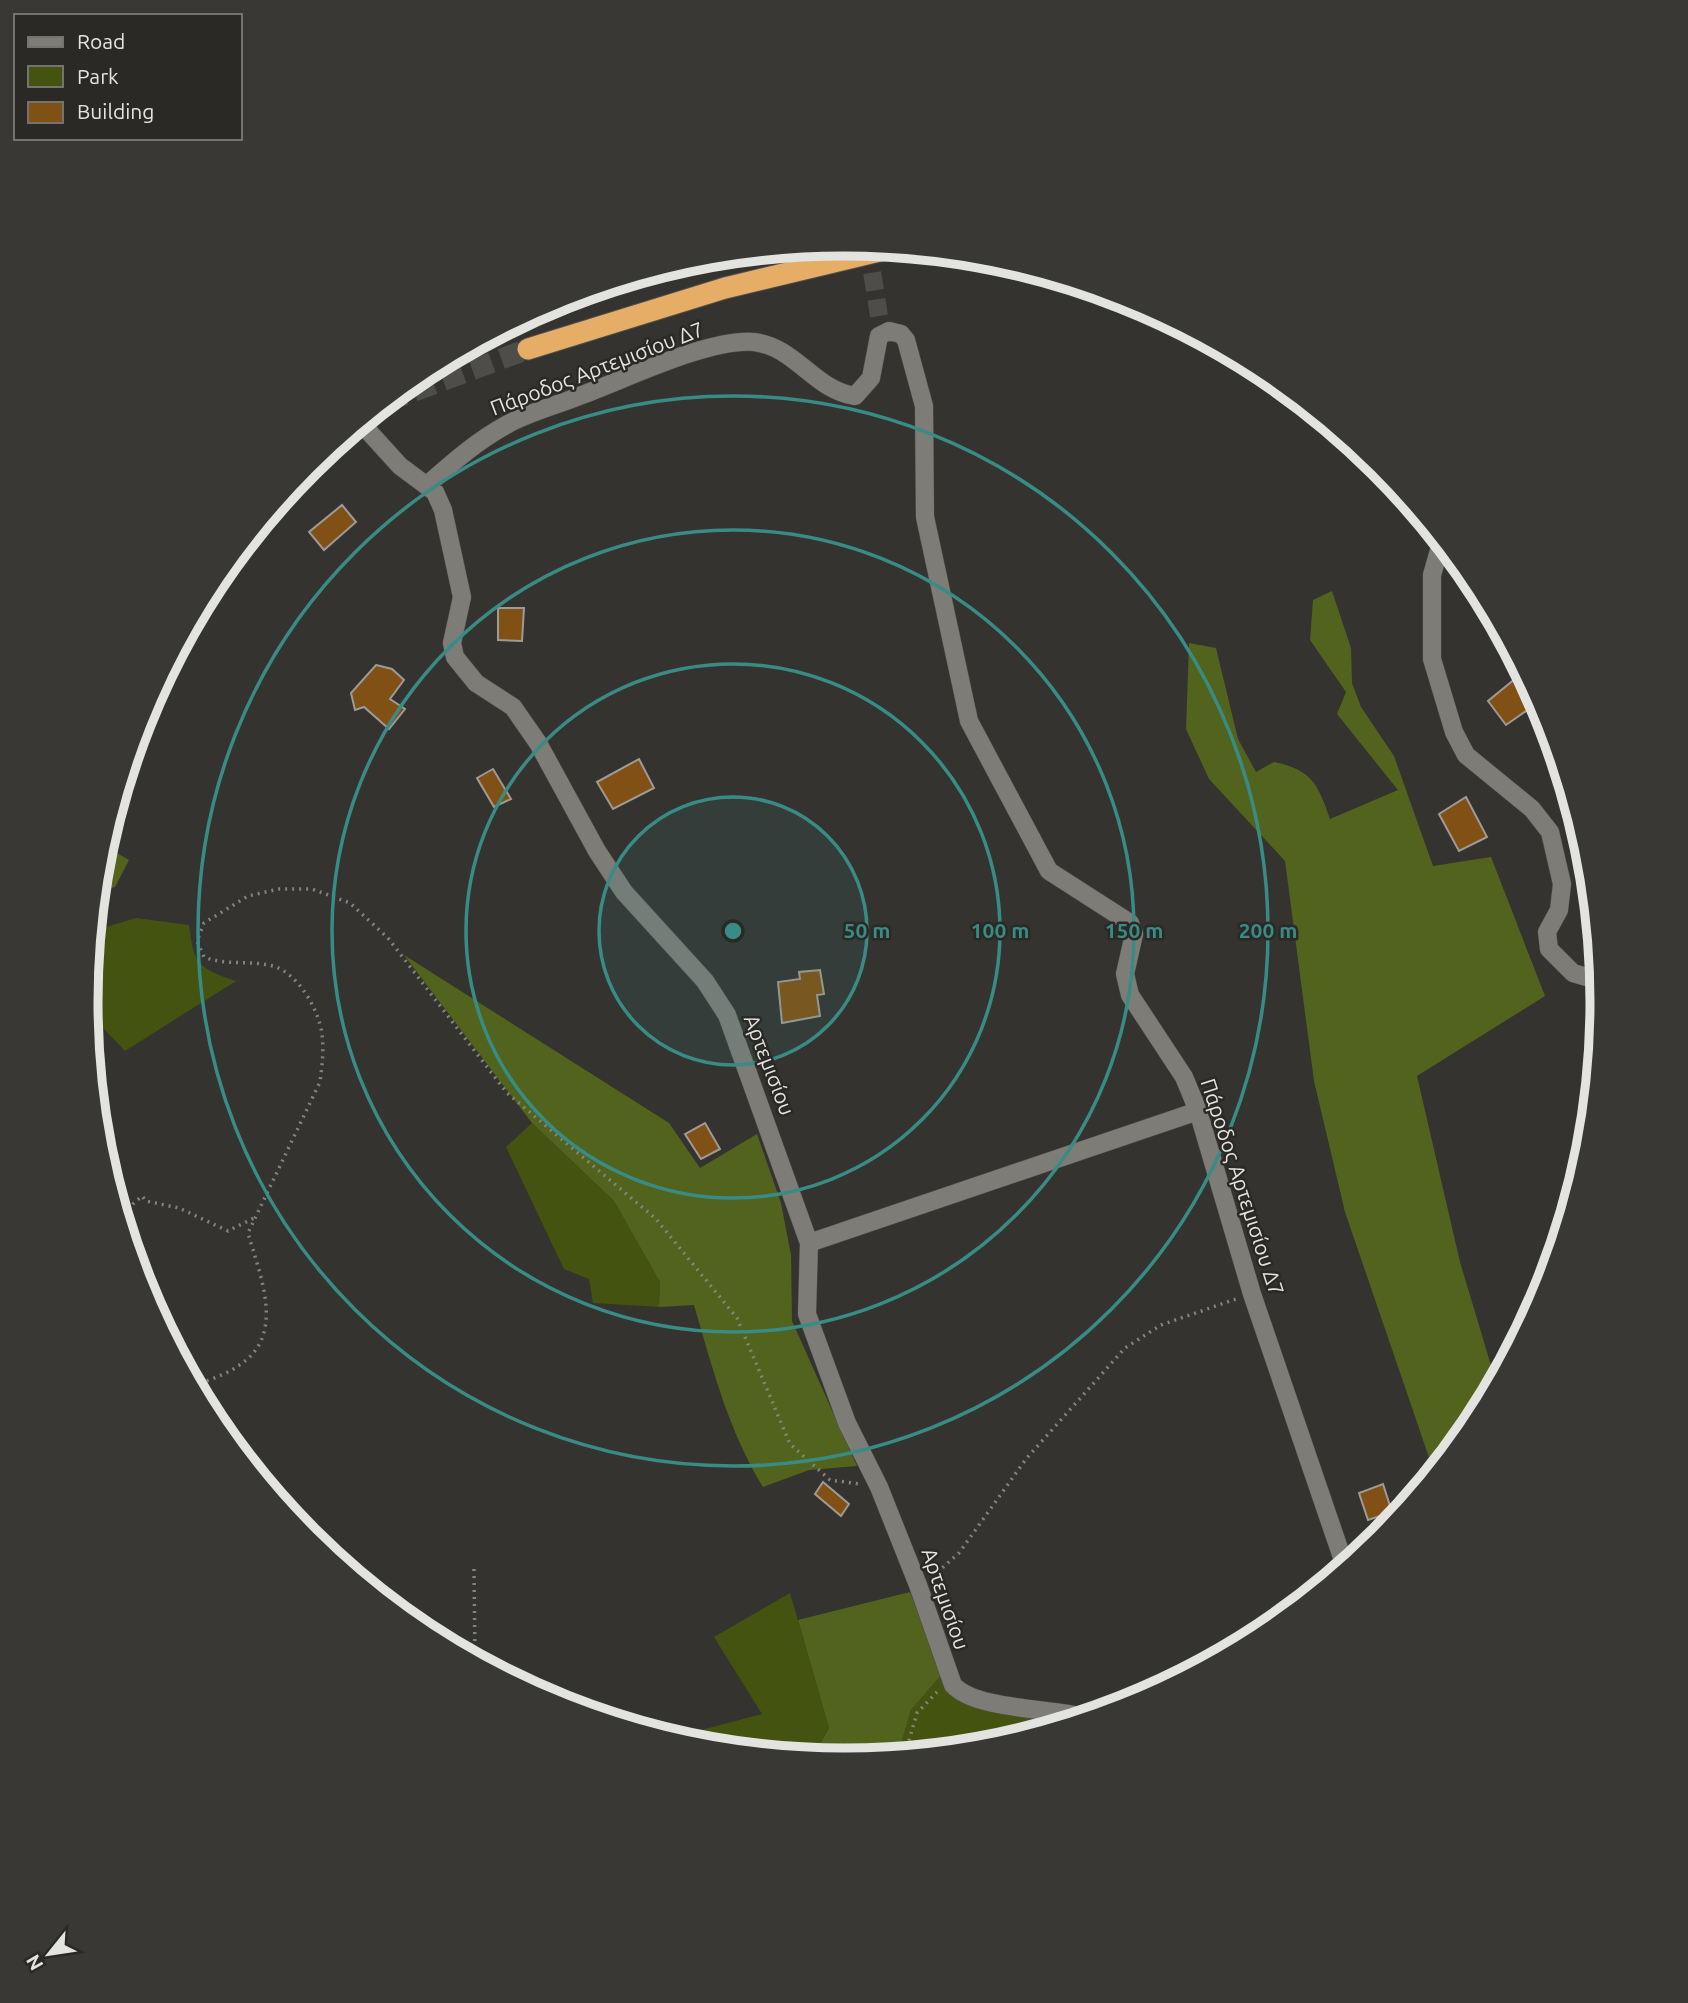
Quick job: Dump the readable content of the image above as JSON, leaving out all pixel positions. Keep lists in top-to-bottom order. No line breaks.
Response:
{"streets":{"street":["Πάροδος Αρτεμισίου Δ7","Αρτεμισίου"]},"crossings":[["Πάροδος Αρτεμισίου Δ7","Αρτεμισίου"]],"legend":["Road","Park","Building"],"north":"bottom left","rings":["50 m","100 m","150 m","200 m"]}
